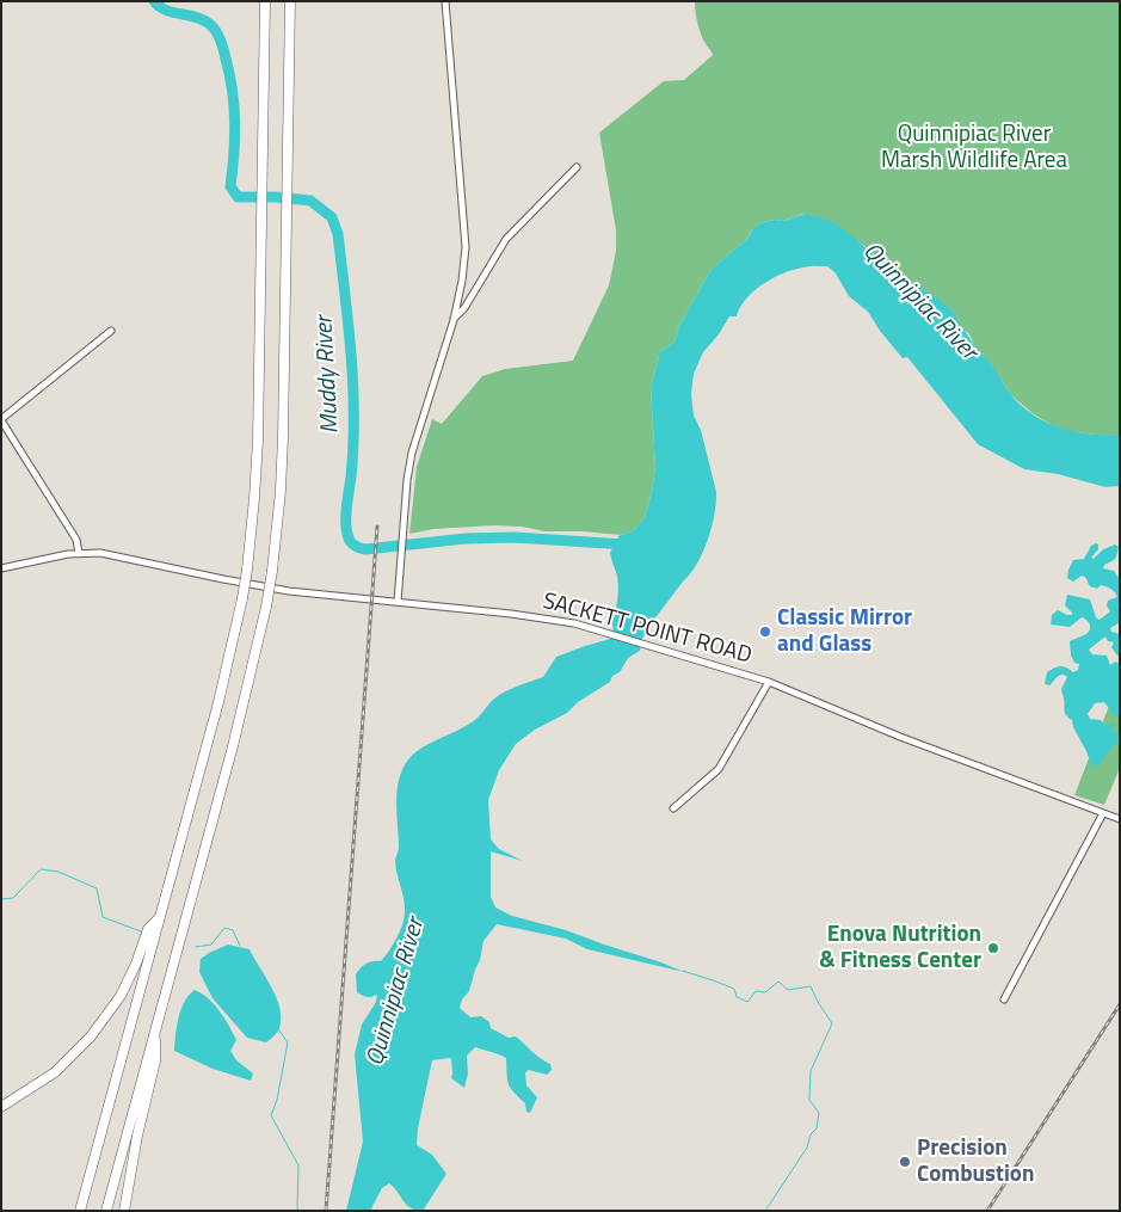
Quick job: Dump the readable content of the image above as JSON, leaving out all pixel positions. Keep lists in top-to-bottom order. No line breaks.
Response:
{"streets":{"street":["SACKETT POINT ROAD"]},"water":["Quinnipiac River","Muddy River"],"parks":["Quinnipiac River Marsh Wildlife Area"],"places":["Classic Mirror and Glass","Enova Nutrition & Fitness Center","Precision Combustion"]}
